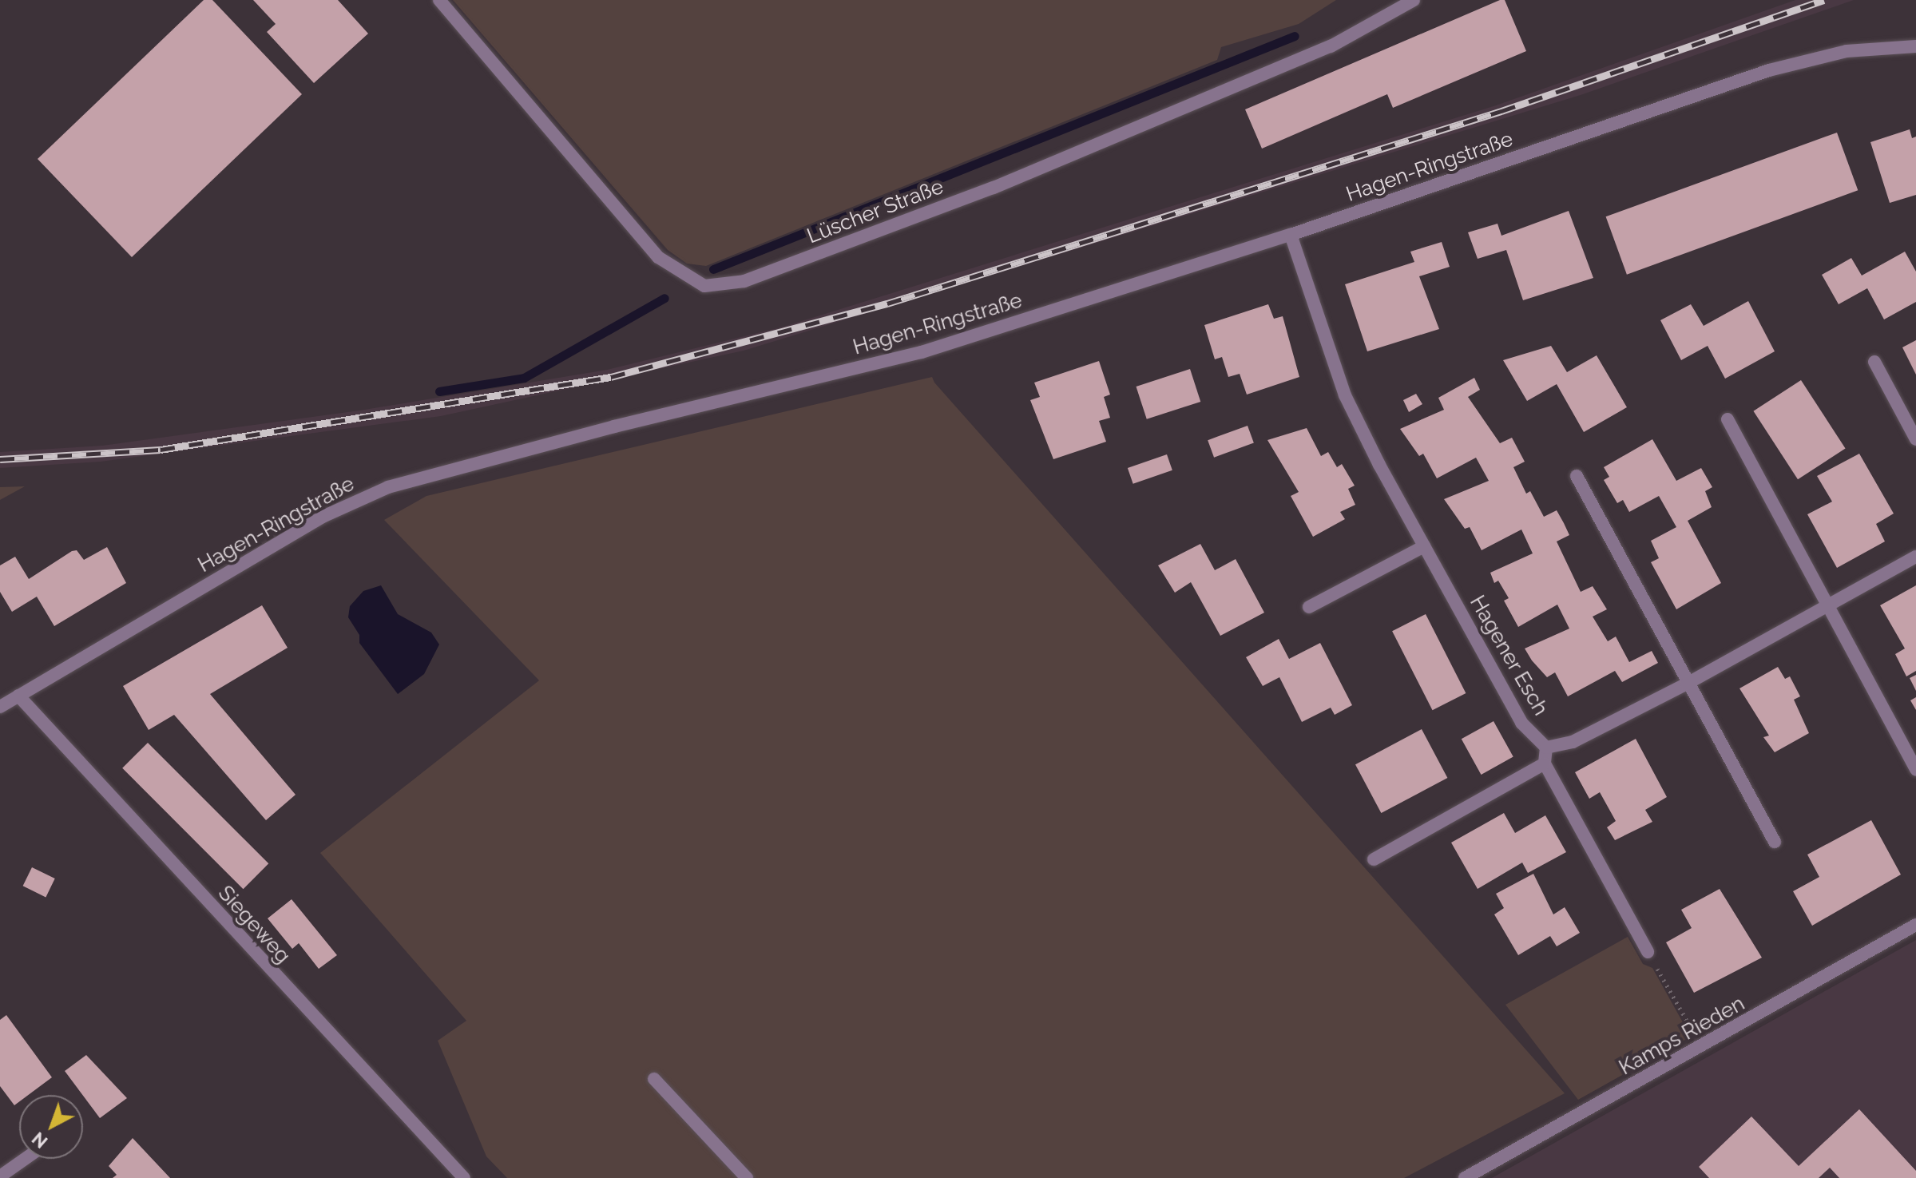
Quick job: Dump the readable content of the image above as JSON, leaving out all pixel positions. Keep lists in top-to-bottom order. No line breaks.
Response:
{"streets":{"street":["Hagen-Ringstraße","Lüscher Straße","Hagener Esch","Siegeweg","Kamps Rieden"]},"crossings":[["Hagen-Ringstraße","Hagener Esch"],["Hagen-Ringstraße","Siegeweg"]],"north":"bottom left"}
